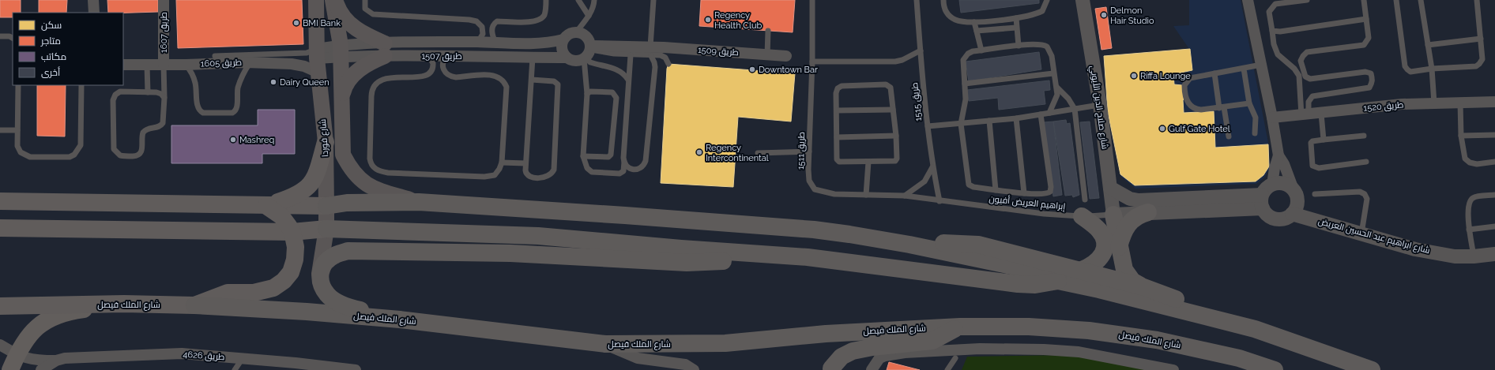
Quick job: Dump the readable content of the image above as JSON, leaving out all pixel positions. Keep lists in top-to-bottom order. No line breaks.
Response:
{"streets":{"highway":["شارع الملك فيصل"],"main road":["شارع فوردا"],"street":["طريق 1607","طريق 1509","طريق 1507","طريق 1605","طريق 1520","شارع صلاح الدين الأيوبي","شارع ابراهيم عبد الحسين العريض","طريق 4626"],"lane":["طريق 1515","طريق 1511","إبراهيم العريض أفيون"]},"crossings":[["طريق 1607","طريق 1605"],["طريق 1509","طريق 1507"],["طريق 1507","طريق 1605"],["طريق 1507","شارع فوردا"],["طريق 1605","شارع فوردا"],["طريق 1515","طريق 1511"],["طريق 1515","إبراهيم العريض أفيون"],["شارع صلاح الدين الأيوبي","إبراهيم العريض أفيون"],["طريق 1511","إبراهيم العريض أفيون"]],"places":["Delmon Hair Studio","Regency Health Club","BMI Bank","Downtown Bar","Riffa Lounge","Dairy Queen","Gulf Gate Hotel","Mashreq","Regency Intercontinental"],"legend":["سكن","متاجر","مكاتب","أخرى"]}
